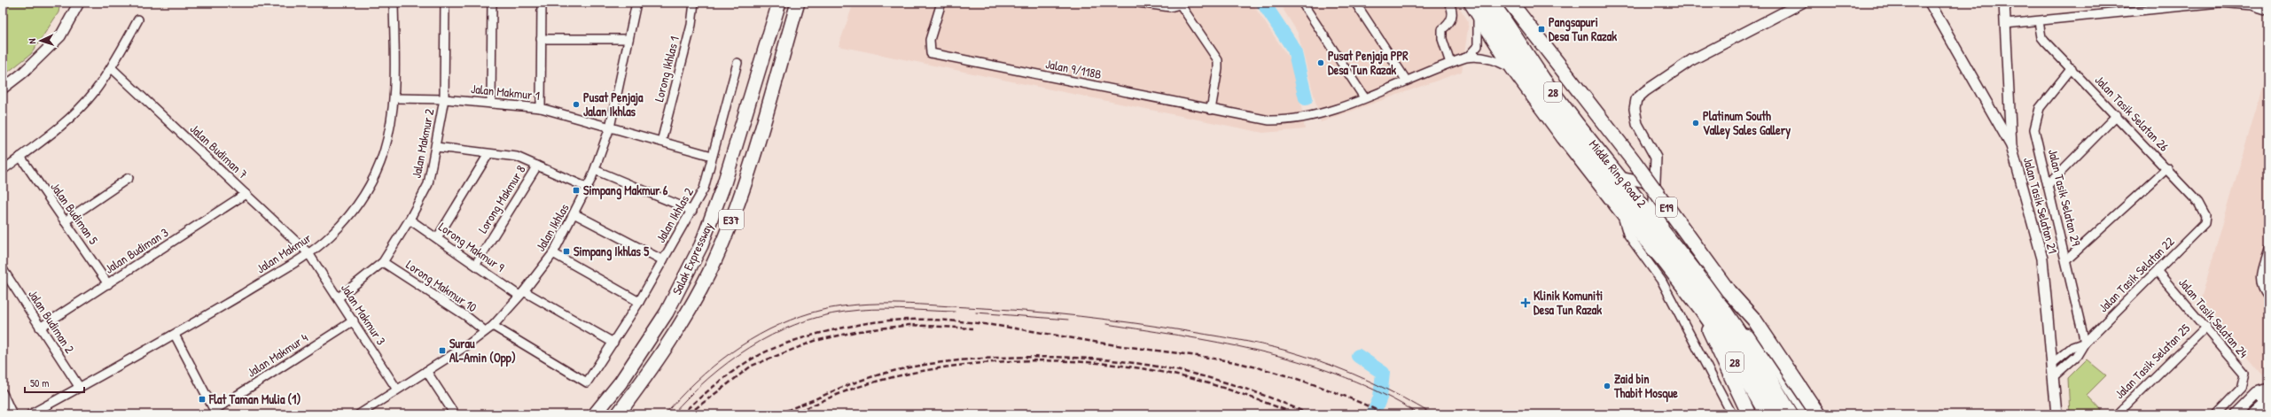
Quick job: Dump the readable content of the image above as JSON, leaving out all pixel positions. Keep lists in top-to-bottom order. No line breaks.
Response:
{"streets":{"highway":["28","Middle Ring Road 2","E19","E37","Salak Expressway"],"street":["Lorong Ikhlas 1","Jalan 9/118B","Jalan Makmur 1","Jalan Tasik Selatan 26","Jalan Makmur 2","Jalan Budiman 7","Jalan Tasik Selatan 29","Lorong Makmur 8","Jalan Tasik Selatan 21","Jalan Budiman 5","Jalan Ikhlas 2","Jalan Ikhlas","Lorong Makmur 9","Jalan Budiman 3","Jalan Makmur","Jalan Tasik Selatan 22","Lorong Makmur 10","Jalan Makmur 3","Jalan Tasik Selatan 24","Jalan Budiman 2","Jalan Makmur 4","Jalan Tasik Selatan 25"]},"crossings":[["Lorong Ikhlas 1","Jalan Makmur 1"],["Jalan Makmur 1","Jalan Makmur 2"],["Jalan Makmur 1","Jalan Ikhlas 2"],["Jalan Makmur 1","Jalan Ikhlas"],["Jalan Makmur 1","Jalan Makmur"],["Jalan Tasik Selatan 26","Jalan Tasik Selatan 29"],["Jalan Tasik Selatan 26","Jalan Tasik Selatan 22"],["Jalan Makmur 2","Lorong Makmur 9"],["Jalan Makmur 2","Lorong Makmur 10"],["Jalan Makmur 2","Jalan Makmur 3"],["Jalan Budiman 7","Jalan Budiman 3"],["Jalan Budiman 7","Jalan Makmur"],["Jalan Budiman 7","Jalan Makmur 3"],["Middle Ring Road 2","E19"],["Jalan Tasik Selatan 29","Jalan Tasik Selatan 22"],["Lorong Makmur 8","Lorong Makmur 9"],["Jalan Tasik Selatan 21","Jalan Tasik Selatan 22"],["Jalan Budiman 5","Jalan Budiman 3"],["Jalan Ikhlas 2","Jalan Ikhlas"],["Jalan Ikhlas 2","Lorong Makmur 9"],["Jalan Ikhlas","Lorong Makmur 9"],["Jalan Ikhlas","Lorong Makmur 10"],["Jalan Ikhlas","Jalan Makmur 3"],["Jalan Budiman 3","Jalan Budiman 2"],["Jalan Makmur","Jalan Makmur 3"],["Jalan Makmur","Jalan Budiman 2"],["Jalan Tasik Selatan 22","Jalan Tasik Selatan 24"],["Jalan Makmur 3","Jalan Makmur 4"],["Jalan Tasik Selatan 24","Jalan Tasik Selatan 25"]],"places":{"transit":["Pangsapuri Desa Tun Razak","Simpang Makmur 6","Simpang Ikhlas 5","Surau Al-Amin (Opp)","Flat Taman Mulia (1)"],"other":["Pusat Penjaja PPR Desa Tun Razak","Pusat Penjaja Jalan Ikhlas","Platinum South Valley Sales Gallery","Zaid bin Thabit Mosque"],"health":["Klinik Komuniti Desa Tun Razak"]},"scale_bar":"50 m","north":"left"}
